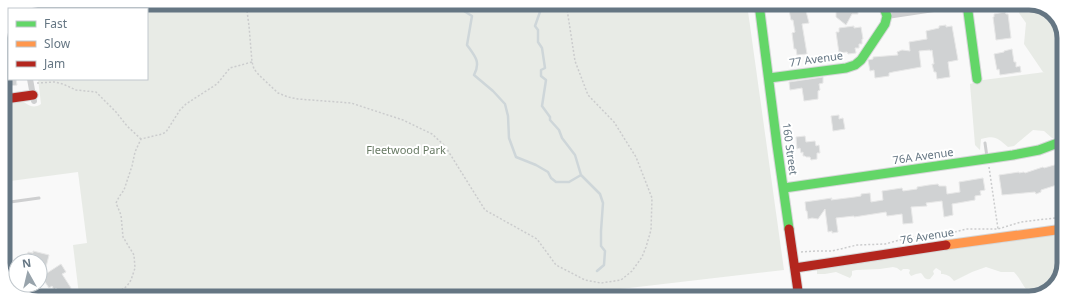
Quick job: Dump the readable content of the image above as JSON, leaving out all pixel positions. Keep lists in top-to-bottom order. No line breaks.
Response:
{"streets":{"street":["77 Avenue","160 Street","76A Avenue","76 Avenue"]},"crossings":[["77 Avenue","160 Street"],["160 Street","76A Avenue"],["160 Street","76 Avenue"]],"parks":["Fleetwood Park"],"legend":["Fast","Slow","Jam"],"north":"top"}
